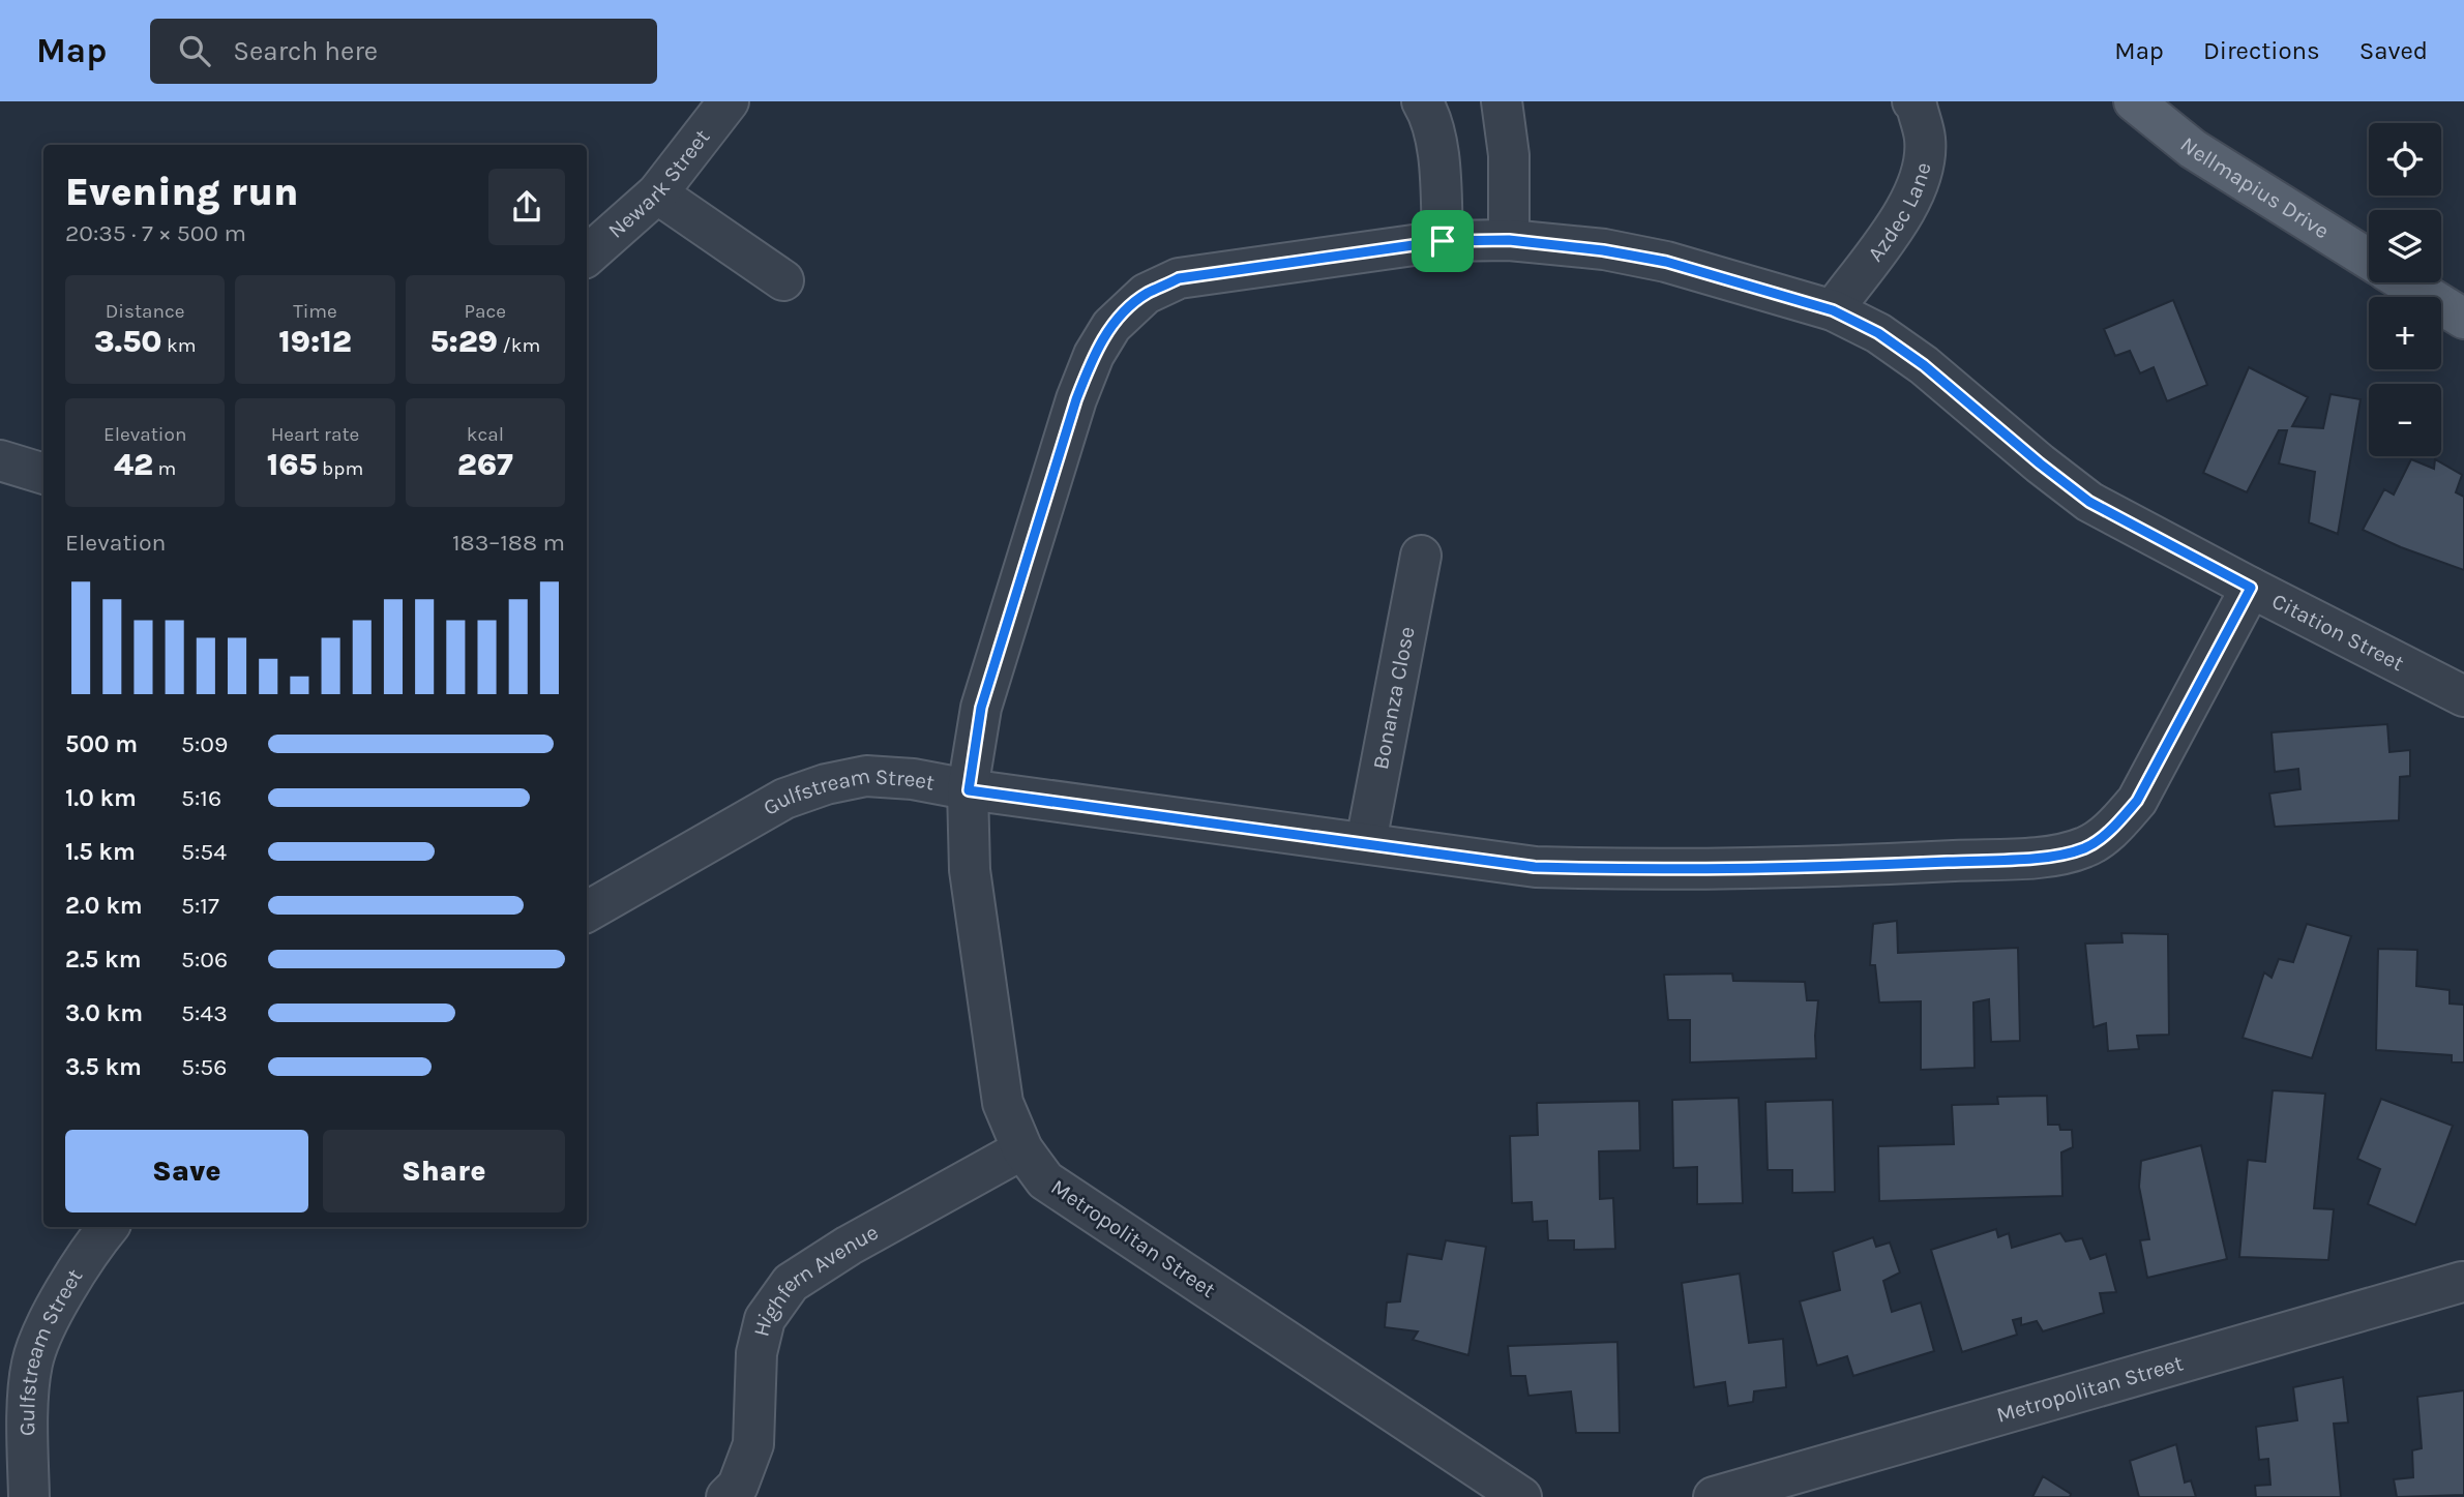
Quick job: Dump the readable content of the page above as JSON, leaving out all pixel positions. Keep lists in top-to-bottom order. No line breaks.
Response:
{"streets":{"main road":["Nellmapius Drive"],"street":["Newark Street","Azdec Lane","Citation Street","Bonanza Close","Gulfstream Street","Metropolitan Street","Highfern Avenue"]},"crossings":[["Azdec Lane","Citation Street"],["Citation Street","Gulfstream Street"],["Citation Street","Metropolitan Street"],["Bonanza Close","Gulfstream Street"],["Gulfstream Street","Metropolitan Street"],["Metropolitan Street","Highfern Avenue"]],"page":{"header":"Map","search":"Search here","nav":["Map","Directions","Saved"],"map_buttons":["+","−"],"heading":["Evening run","20:35 · 7 × 500 m"],"stats":[["Distance","3.50 km"],["Time","19:12"],["Pace","5:29 /km"],["Elevation","42 m"],["Heart rate","165 bpm"],["kcal","267"]],"chart":["Elevation","183–188 m"],"list":[{"name":"500 m","note":"5:09"},{"name":"1.0 km","note":"5:16"},{"name":"1.5 km","note":"5:54"},{"name":"2.0 km","note":"5:17"},{"name":"2.5 km","note":"5:06"},{"name":"3.0 km","note":"5:43"},{"name":"3.5 km","note":"5:56"}],"buttons":["Save","Share"]}}
